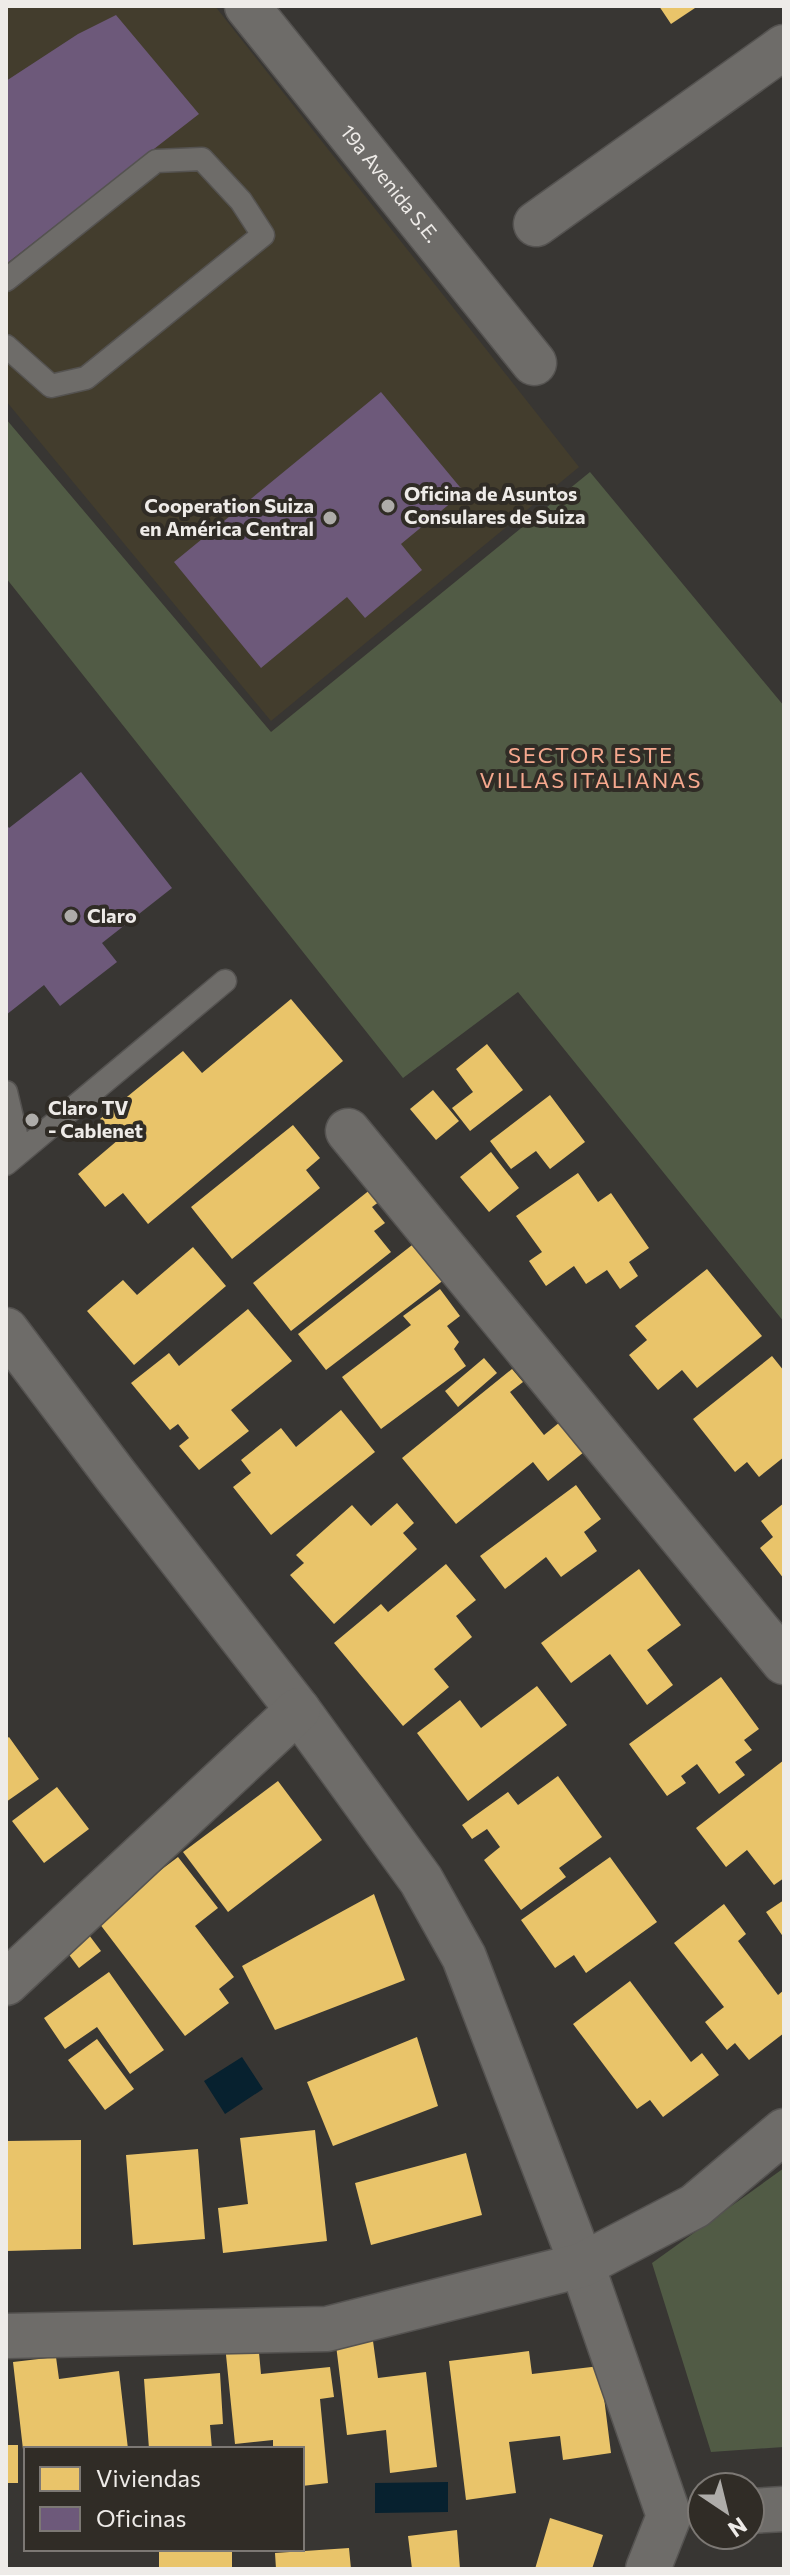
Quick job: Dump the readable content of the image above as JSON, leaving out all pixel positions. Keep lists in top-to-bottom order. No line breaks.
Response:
{"streets":{"street":["19a Avenida S.E."]},"districts":["SECTOR ESTE VILLAS ITALIANAS"],"places":["Oficina de Asuntos Consulares de Suiza","Cooperation Suiza en América Central","Claro","Claro TV - Cablenet"],"legend":["Viviendas","Oficinas"],"north":"bottom right"}
